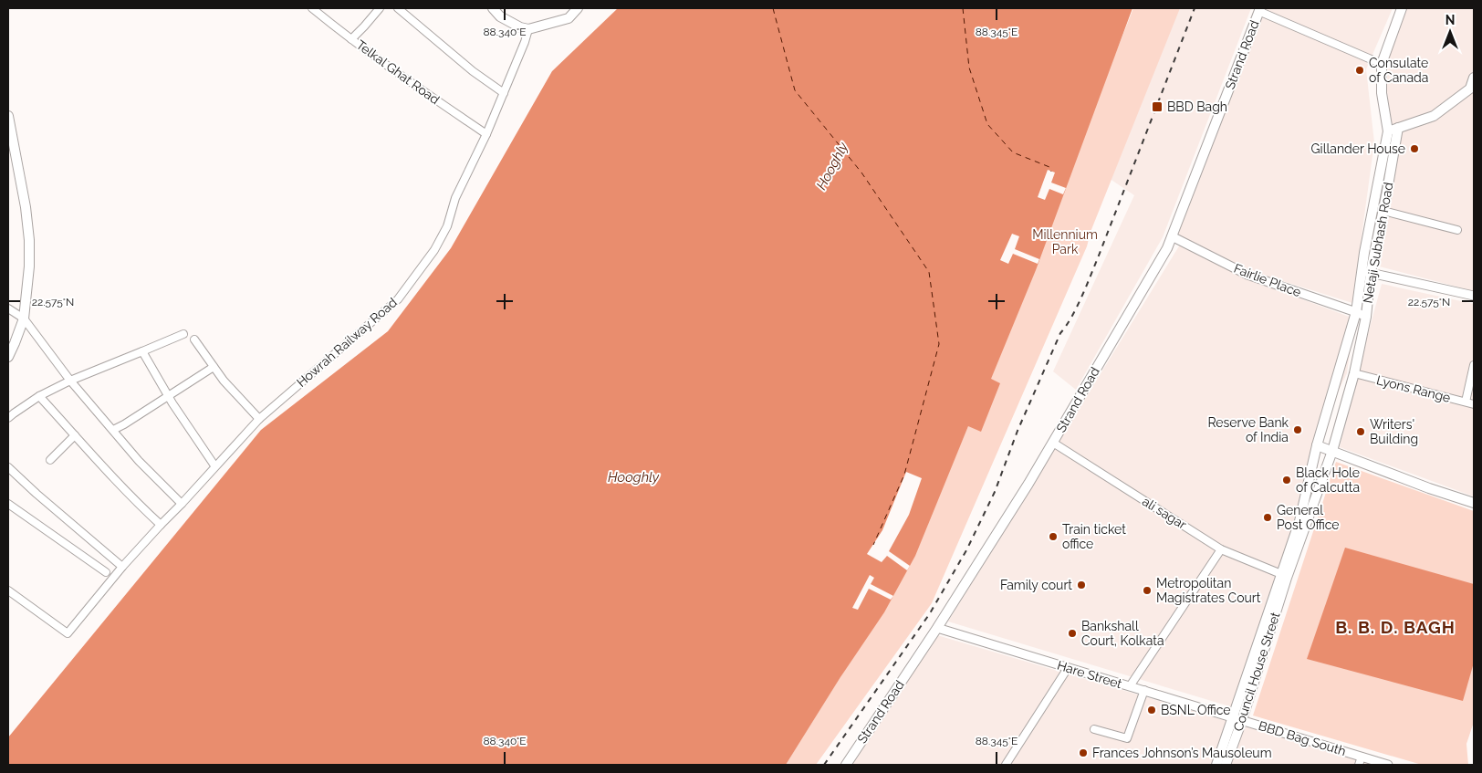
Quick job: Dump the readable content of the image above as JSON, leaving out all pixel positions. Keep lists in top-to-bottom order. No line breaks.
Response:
{"streets":{"main road":["Strand Road","Netaji Subhash Road","Council House Street"],"street":["Telkal Ghat Road","Fairlie Place","Howrah Railway Road","Lyons Range","ali sagar","Hare Street","BBD Bag South"]},"crossings":[["Strand Road","Fairlie Place"],["Strand Road","ali sagar"],["Strand Road","Hare Street"],["Telkal Ghat Road","Howrah Railway Road"],["Netaji Subhash Road","Fairlie Place"],["Netaji Subhash Road","Lyons Range"],["Netaji Subhash Road","ali sagar"],["Netaji Subhash Road","Council House Street"],["ali sagar","Council House Street"],["Council House Street","Hare Street"],["Council House Street","BBD Bag South"],["Hare Street","BBD Bag South"]],"districts":["B. B. D. BAGH"],"water":["Hooghly"],"parks":["Millennium Park"],"places":{"other":["Consulate of Canada","Gillander House","Reserve Bank of India","Writers' Building","Black Hole of Calcutta","General Post Office","Train ticket office","Family court","Metropolitan Magistrates Court","Bankshall Court, Kolkata","BSNL Office","Frances Johnson’s Mausoleum"],"transit":["BBD Bagh"]},"north":"top","coordinates":["88.340°E","88.345°E","22.575°N"]}
